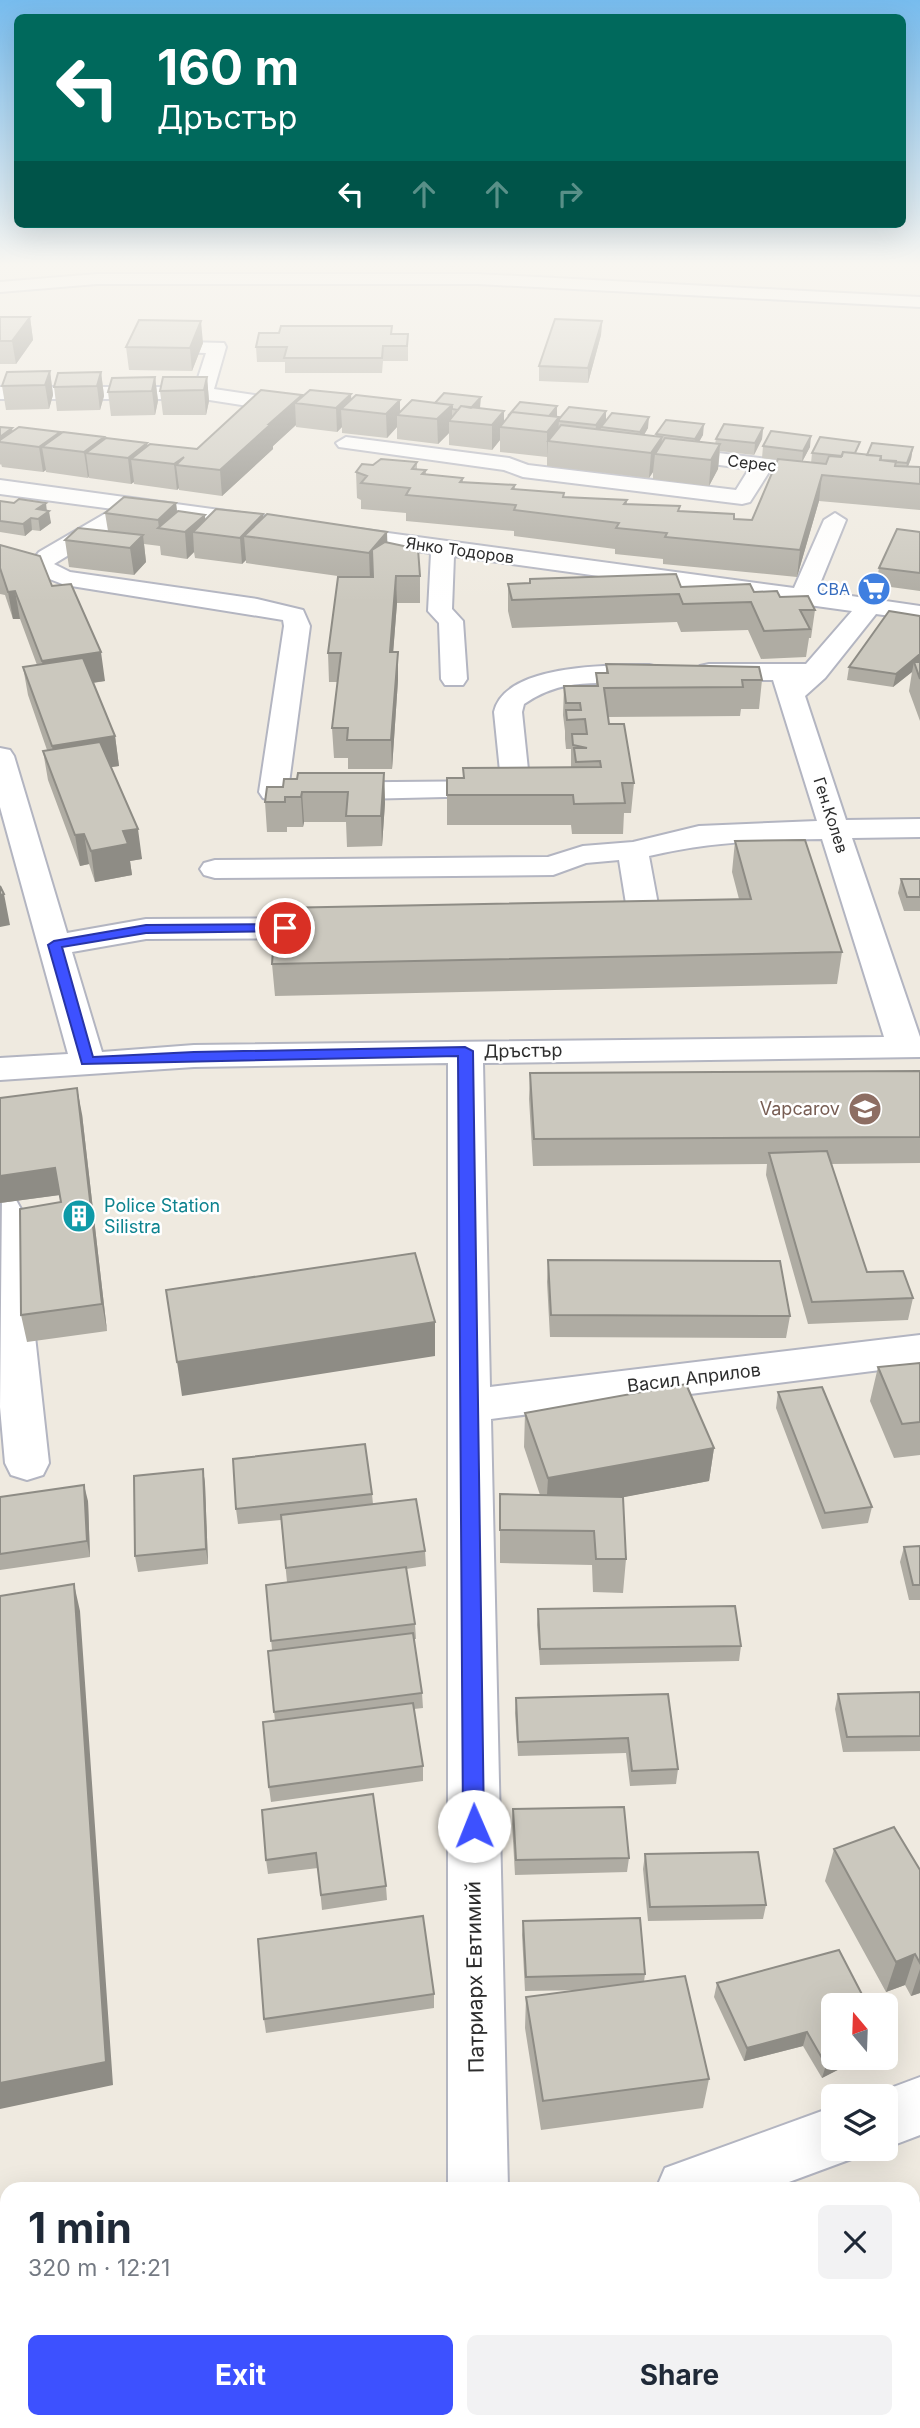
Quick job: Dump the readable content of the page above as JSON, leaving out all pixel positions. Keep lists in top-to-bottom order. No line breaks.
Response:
{"streets":{"street":["Серес","Янко Тодоров","Ген.Колев","Дръстър","Васил Априлов","Патриарх Евтимий"]},"crossings":[["Ген.Колев","Дръстър"],["Дръстър","Патриарх Евтимий"],["Васил Априлов","Патриарх Евтимий"]],"places":{"supermarket":["CBA"],"school or university":["Vapcarov"],"building":["Police Station Silistra"]},"north":"top","page":{"turn":["160 m","Дръстър"],"heading":["1 min","320 m · 12:21"],"buttons":["Exit","Share"]}}
